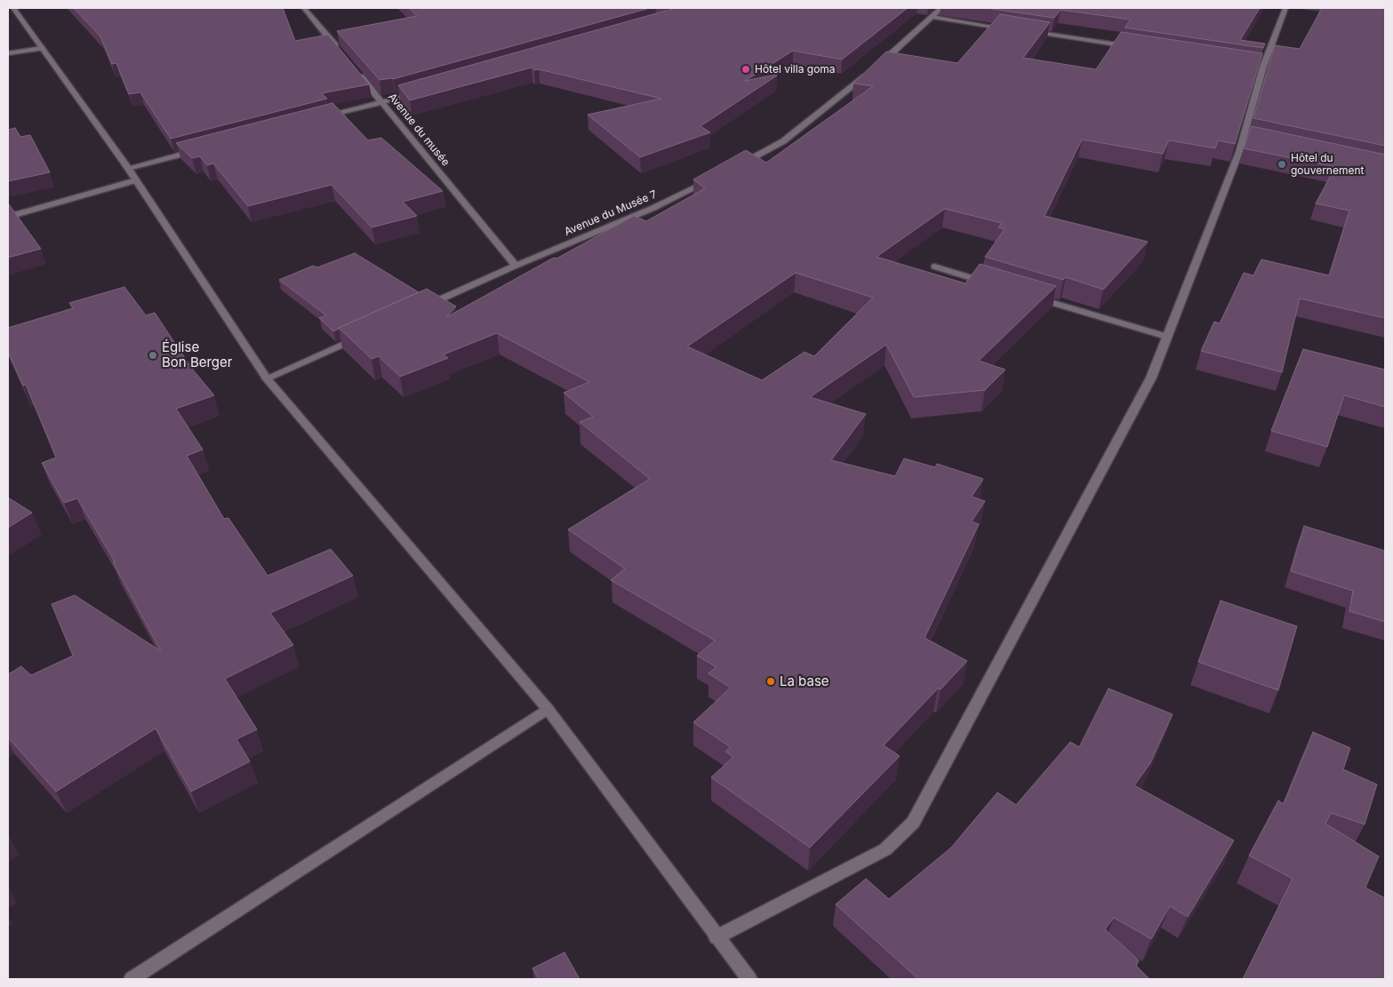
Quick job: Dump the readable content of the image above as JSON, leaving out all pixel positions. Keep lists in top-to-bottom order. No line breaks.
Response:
{"streets":{"street":["Avenue du musée","Avenue du Musée 7"]},"crossings":[["Avenue du musée","Avenue du Musée 7"]],"places":["Hôtel villa goma","Hôtel du gouvernement","Église Bon Berger","La base"]}
